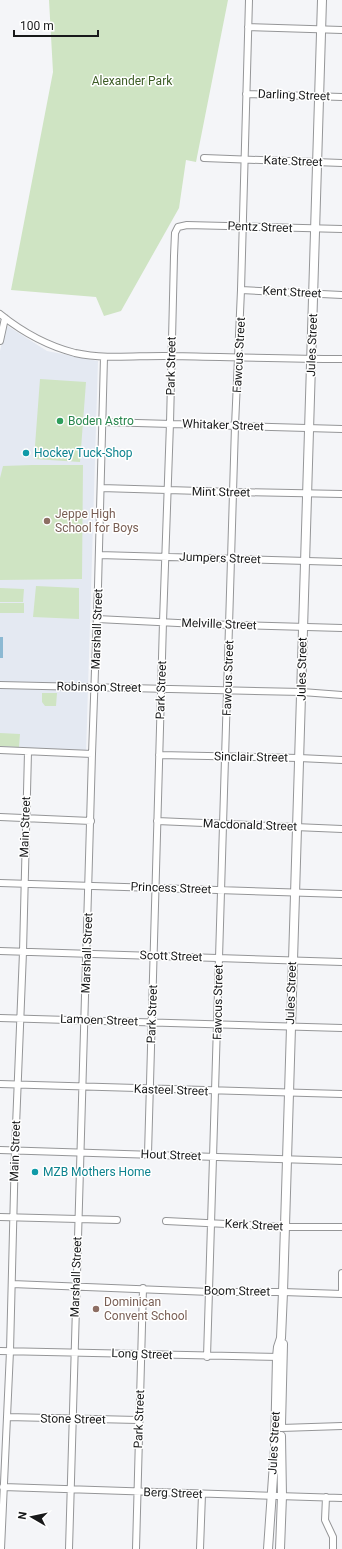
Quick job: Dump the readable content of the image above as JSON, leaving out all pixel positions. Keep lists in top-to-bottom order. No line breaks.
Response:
{"streets":{"main road":["Jules Street"],"street":["Darling Street","Kate Street","Pentz Street","Kent Street","Fawcus Street","Park Street","Whitaker Street","Mint Street","Jumpers Street","Melville Street","Marshall Street","Robinson Street","Sinclair Street","Macdonald Street","Main Street","Princess Street","Scott Street","Lamoen Street","Kasteel Street","Hout Street","Kerk Street","Boom Street","Long Street","Stone Street","Berg Street"]},"crossings":[["Darling Street","Jules Street"],["Darling Street","Fawcus Street"],["Kate Street","Jules Street"],["Kate Street","Fawcus Street"],["Pentz Street","Jules Street"],["Pentz Street","Fawcus Street"],["Pentz Street","Park Street"],["Kent Street","Jules Street"],["Kent Street","Fawcus Street"],["Jules Street","Whitaker Street"],["Jules Street","Mint Street"],["Jules Street","Jumpers Street"],["Jules Street","Melville Street"],["Jules Street","Robinson Street"],["Jules Street","Sinclair Street"],["Jules Street","Macdonald Street"],["Jules Street","Princess Street"],["Jules Street","Scott Street"],["Jules Street","Lamoen Street"],["Jules Street","Kasteel Street"],["Jules Street","Hout Street"],["Jules Street","Kerk Street"],["Jules Street","Boom Street"],["Jules Street","Long Street"],["Jules Street","Berg Street"],["Fawcus Street","Whitaker Street"],["Fawcus Street","Mint Street"],["Fawcus Street","Jumpers Street"],["Fawcus Street","Melville Street"],["Fawcus Street","Robinson Street"],["Fawcus Street","Sinclair Street"],["Fawcus Street","Macdonald Street"],["Fawcus Street","Princess Street"],["Fawcus Street","Scott Street"],["Fawcus Street","Lamoen Street"],["Fawcus Street","Kasteel Street"],["Fawcus Street","Hout Street"],["Fawcus Street","Kerk Street"],["Fawcus Street","Boom Street"],["Fawcus Street","Long Street"],["Park Street","Whitaker Street"],["Park Street","Mint Street"],["Park Street","Jumpers Street"],["Park Street","Melville Street"],["Park Street","Robinson Street"],["Park Street","Sinclair Street"],["Park Street","Macdonald Street"],["Park Street","Princess Street"],["Park Street","Scott Street"],["Park Street","Lamoen Street"],["Park Street","Kasteel Street"],["Park Street","Hout Street"],["Park Street","Boom Street"],["Park Street","Long Street"],["Park Street","Stone Street"],["Park Street","Berg Street"],["Whitaker Street","Marshall Street"],["Mint Street","Marshall Street"],["Jumpers Street","Marshall Street"],["Melville Street","Marshall Street"],["Marshall Street","Robinson Street"],["Marshall Street","Princess Street"],["Marshall Street","Scott Street"],["Marshall Street","Lamoen Street"],["Marshall Street","Kasteel Street"],["Marshall Street","Hout Street"],["Marshall Street","Boom Street"],["Marshall Street","Long Street"],["Marshall Street","Stone Street"],["Marshall Street","Berg Street"],["Main Street","Princess Street"],["Main Street","Scott Street"],["Main Street","Lamoen Street"],["Main Street","Kasteel Street"],["Main Street","Hout Street"],["Main Street","Boom Street"],["Main Street","Long Street"],["Main Street","Stone Street"],["Main Street","Berg Street"]],"parks":["Alexander Park"],"places":["Boden Astro","Hockey Tuck-Shop","Jeppe High School for Boys","MZB Mothers Home","Dominican Convent School"],"scale_bar":"100 m","north":"left"}
